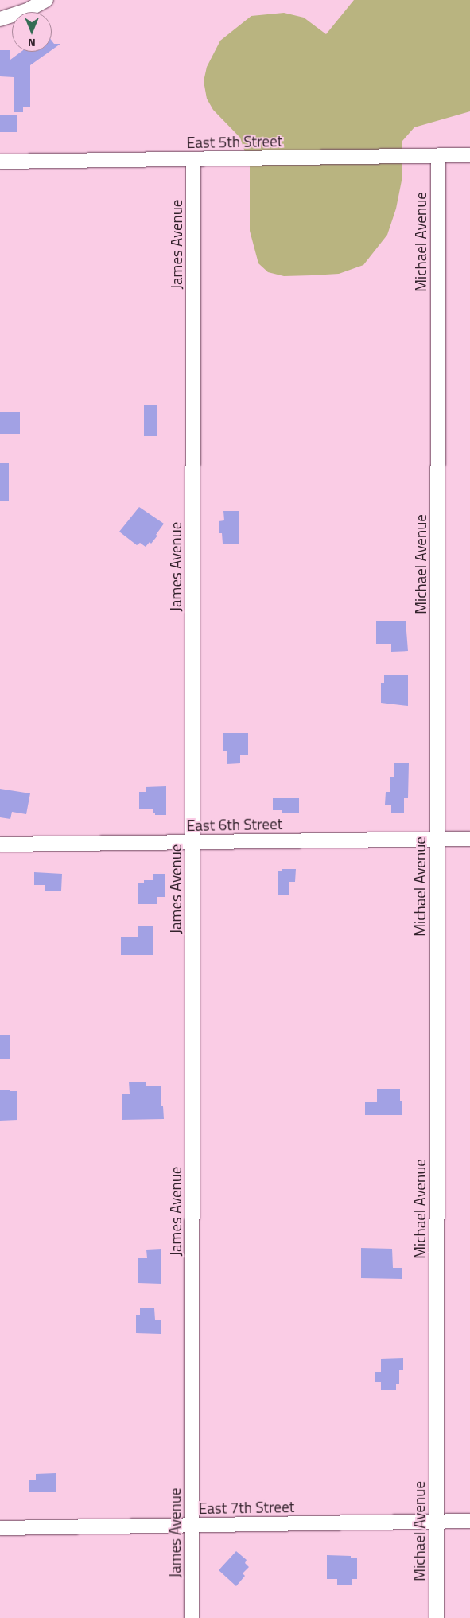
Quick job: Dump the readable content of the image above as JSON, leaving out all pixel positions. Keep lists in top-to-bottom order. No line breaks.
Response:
{"streets":{"street":["East 5th Street","Michael Avenue","James Avenue","East 6th Street","East 7th Street"]},"crossings":[["East 5th Street","Michael Avenue"],["East 5th Street","James Avenue"],["Michael Avenue","East 6th Street"],["Michael Avenue","East 7th Street"],["James Avenue","East 6th Street"],["James Avenue","East 7th Street"]],"north":"bottom"}
